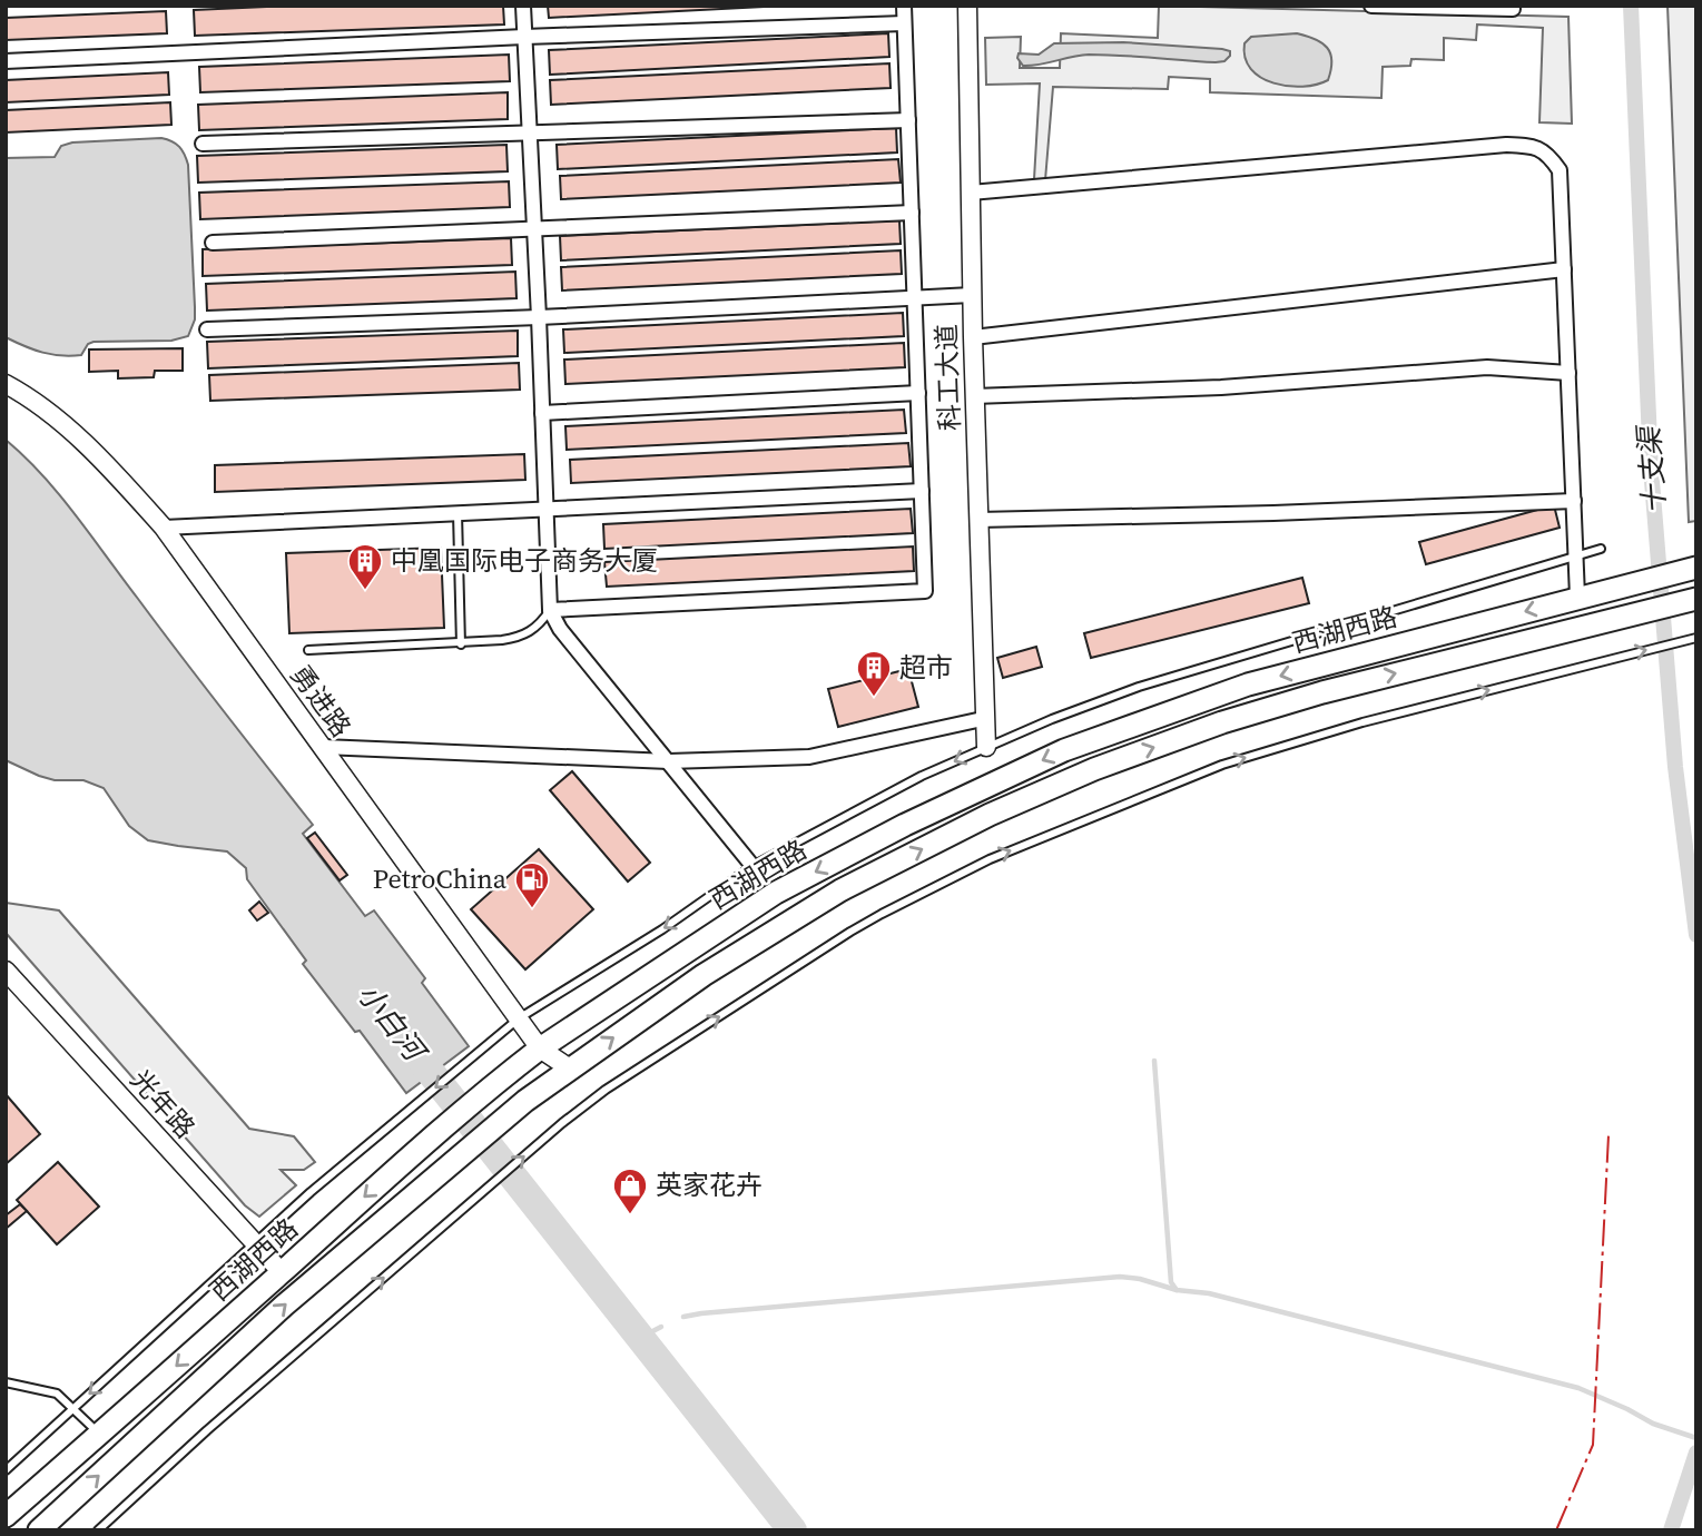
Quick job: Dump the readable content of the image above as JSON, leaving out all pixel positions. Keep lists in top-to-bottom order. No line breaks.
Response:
{"streets":{"main road":["西湖西路"],"street":["科工大道","勇进路","光年路"]},"crossings":[["西湖西路","勇进路"],["西湖西路","光年路"]],"water":["十支渠","小白河"],"places":{"building":["中凰国际电子商务大厦","超市"],"fuel station":["PetroChina"],"shop":["英家花卉"]}}
